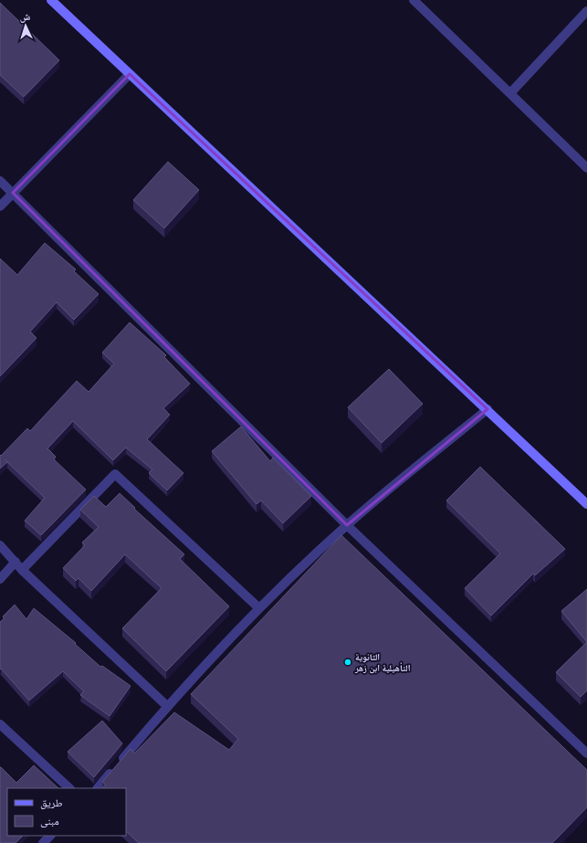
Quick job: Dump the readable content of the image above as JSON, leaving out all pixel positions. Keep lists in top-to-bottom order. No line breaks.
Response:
{"places":["الثانوية التأهيلية ابن زهر"],"legend":["طريق","مبنى"],"north":"top"}
